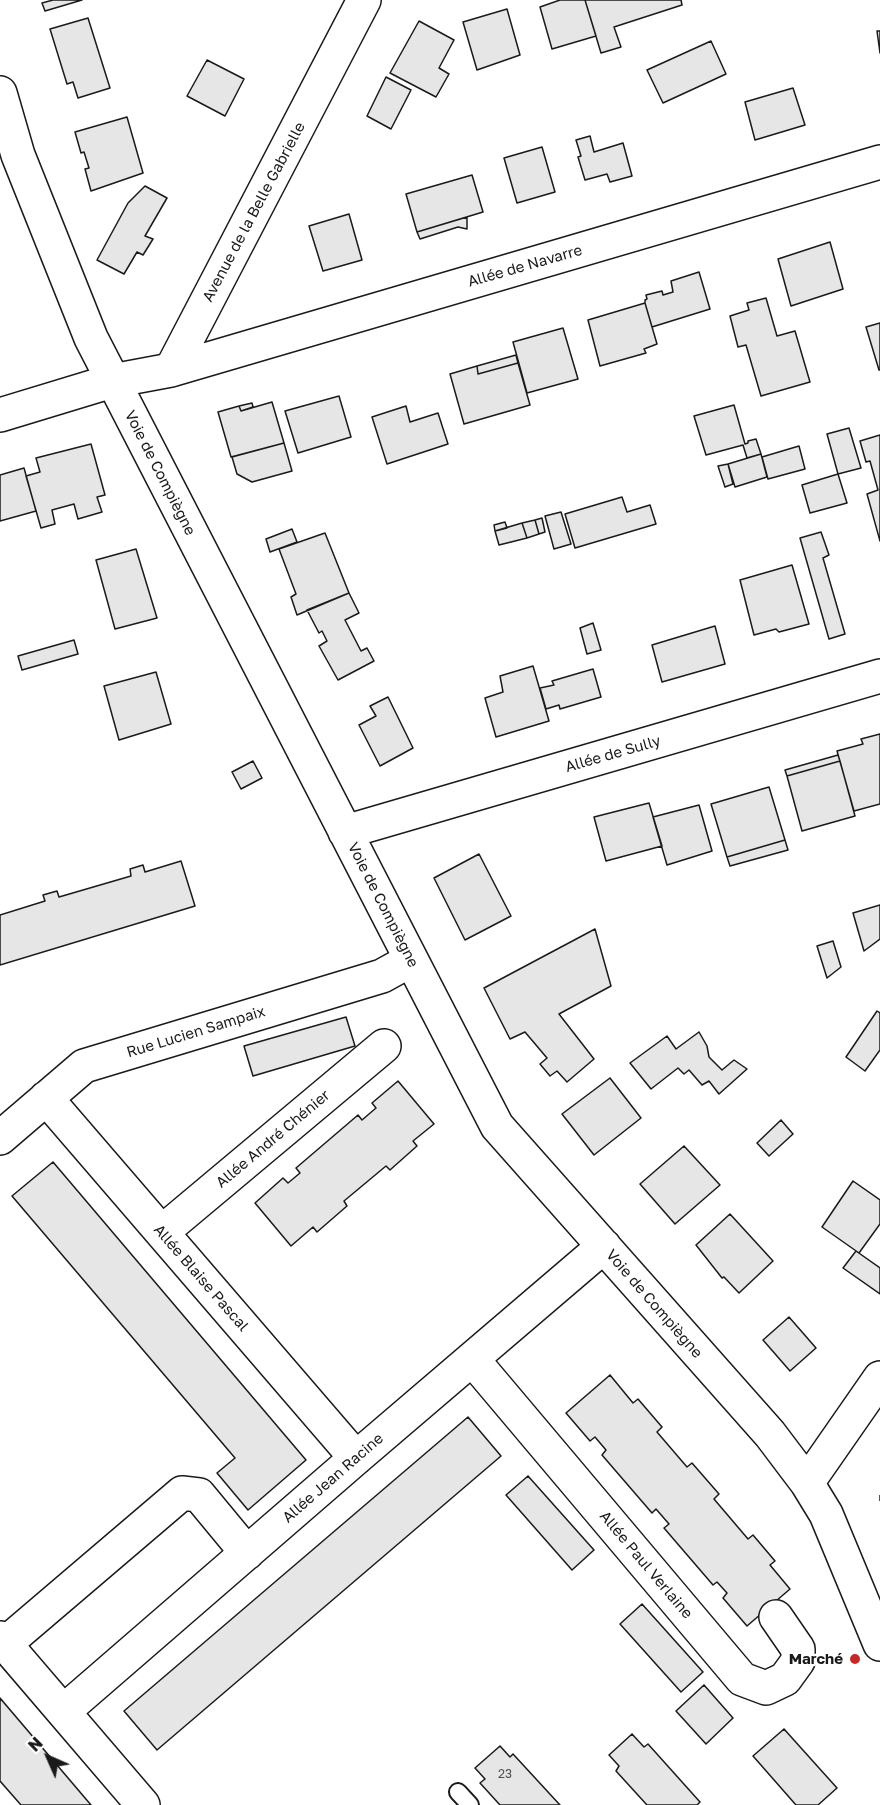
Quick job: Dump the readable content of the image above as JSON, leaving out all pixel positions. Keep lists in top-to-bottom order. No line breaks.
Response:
{"streets":{"street":["Avenue de la Belle Gabrielle","Allée de Navarre","Voie de Compiègne","Allée de Sully","Rue Lucien Sampaix","Allée André Chénier","Allée Blaise Pascal","Allée Jean Racine","Allée Paul Verlaine"]},"crossings":[["Avenue de la Belle Gabrielle","Allée de Navarre"],["Voie de Compiègne","Allée de Sully"],["Voie de Compiègne","Rue Lucien Sampaix"],["Voie de Compiègne","Allée Jean Racine"],["Rue Lucien Sampaix","Allée Blaise Pascal"],["Allée André Chénier","Allée Blaise Pascal"],["Allée Blaise Pascal","Allée Jean Racine"],["Allée Jean Racine","Allée Paul Verlaine"]],"places":["Marché"],"house_numbers":["23"],"north":"top left"}
